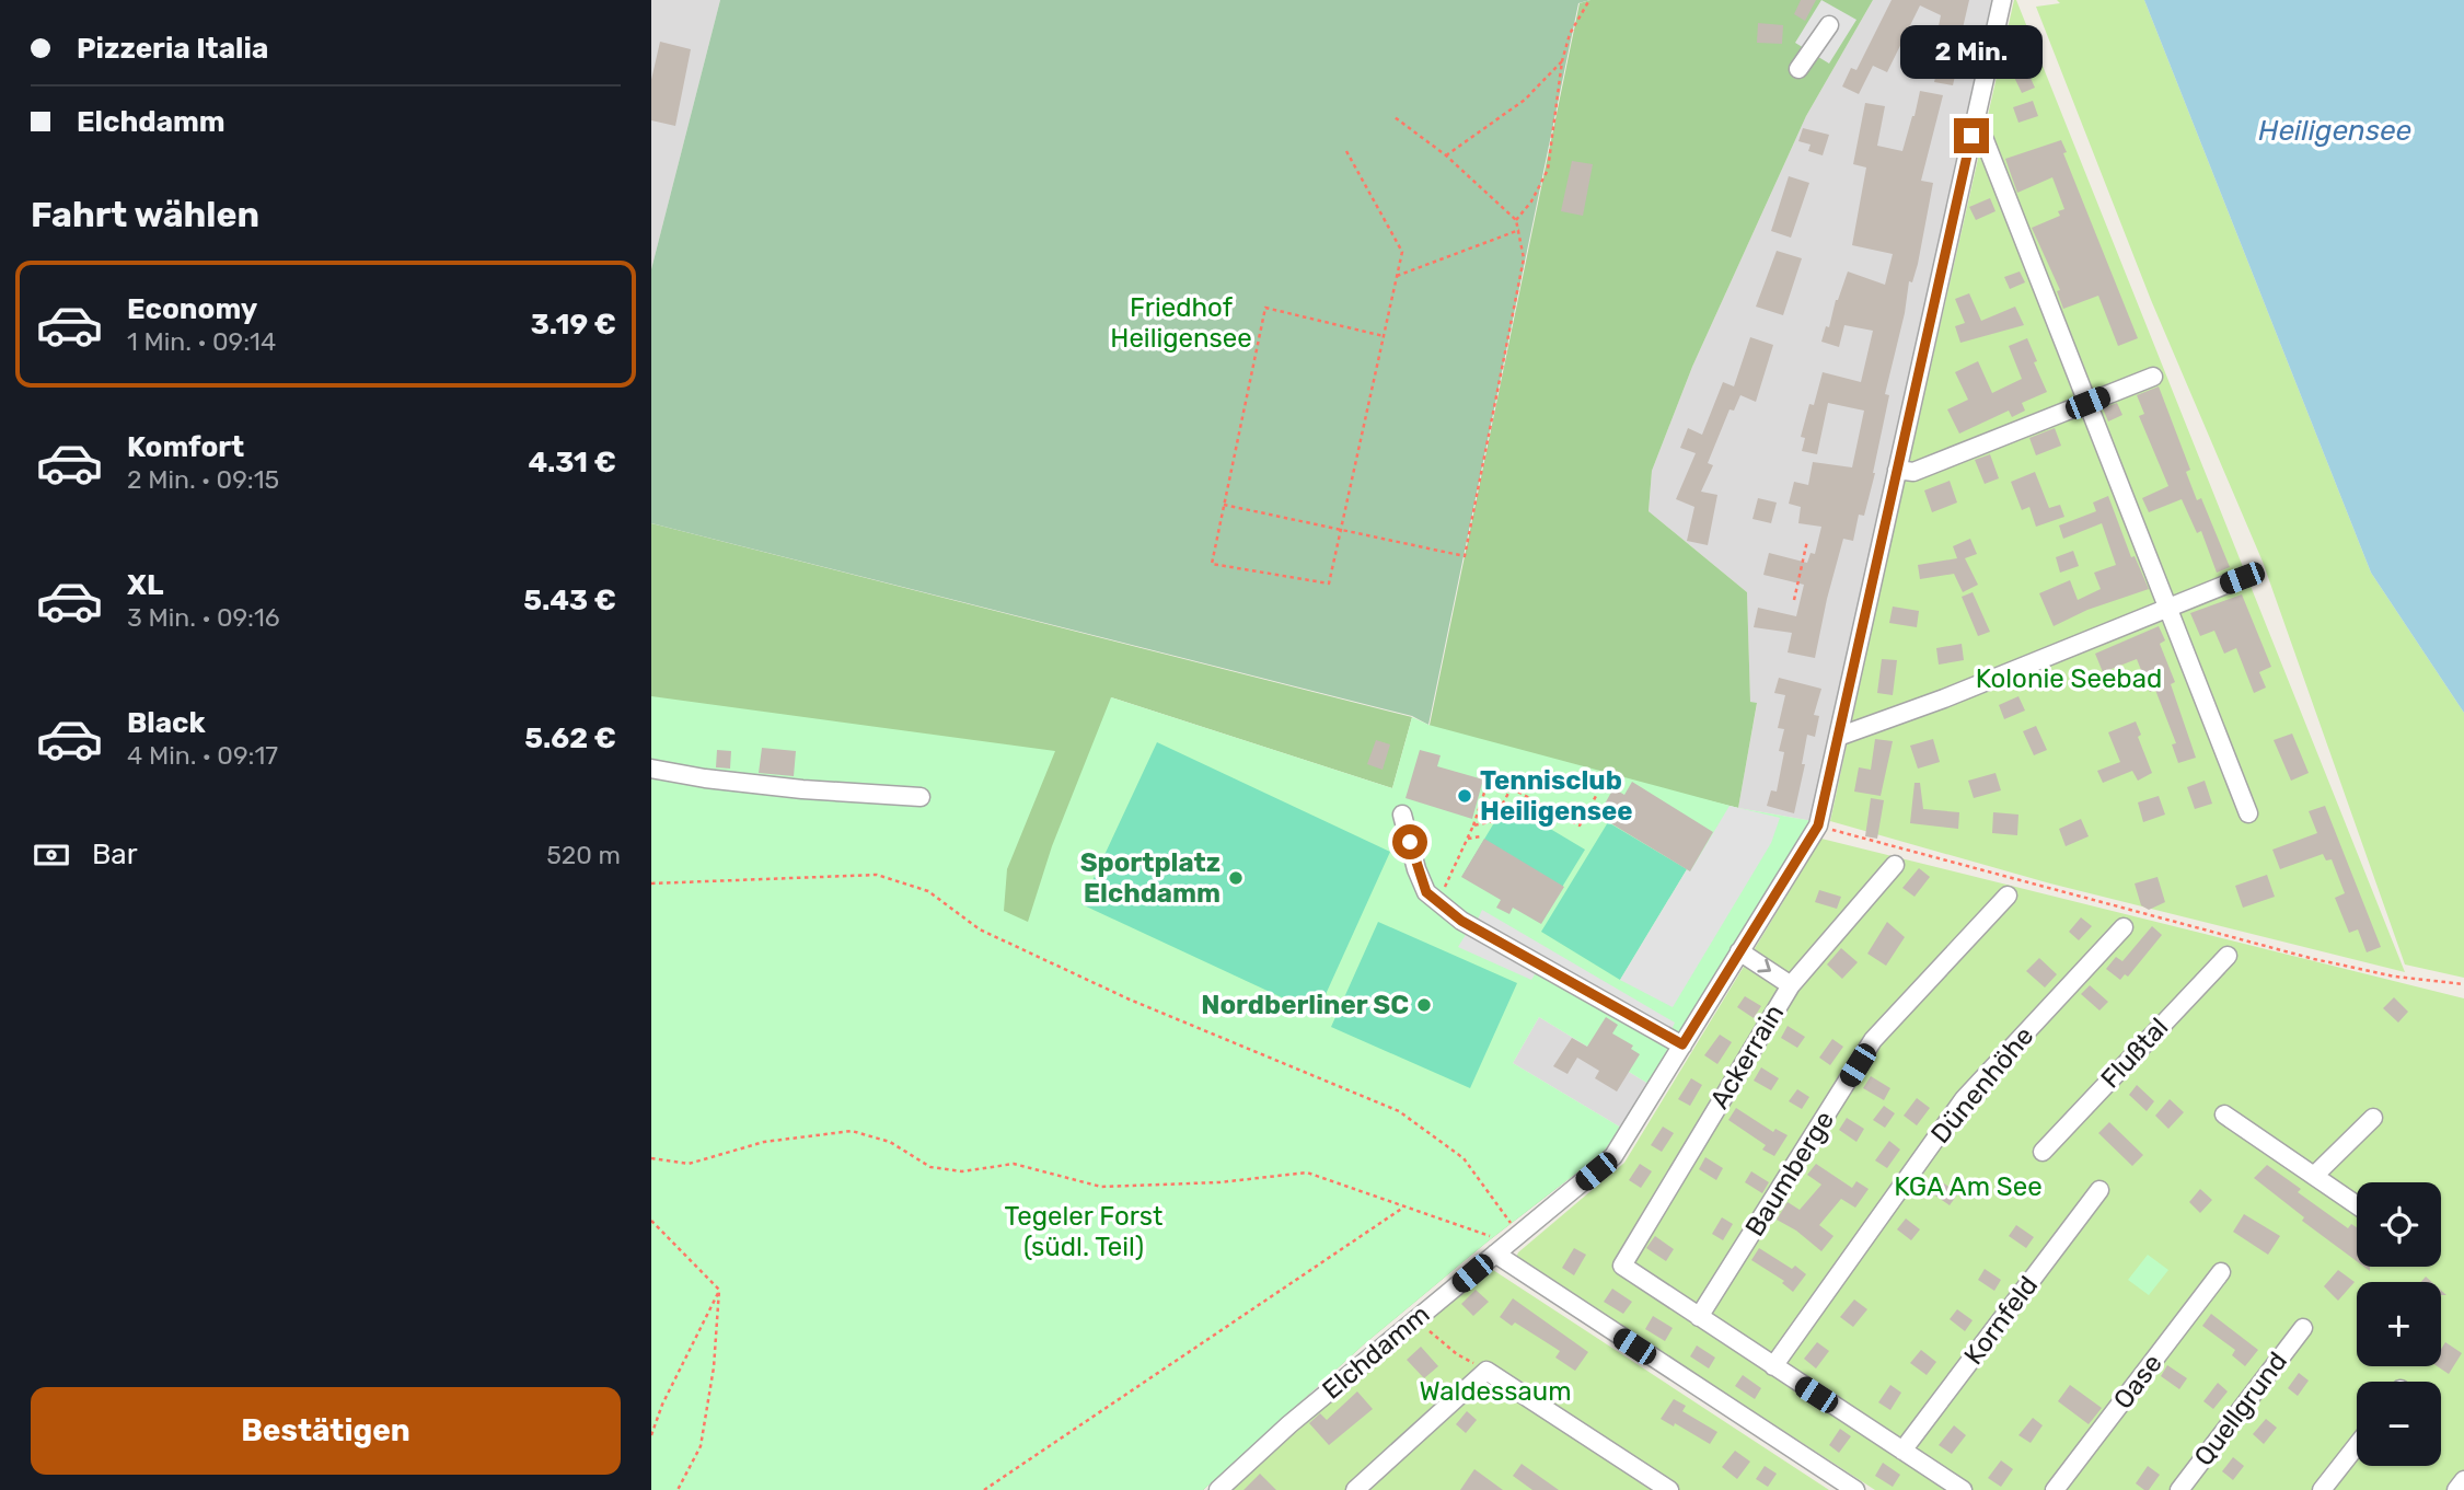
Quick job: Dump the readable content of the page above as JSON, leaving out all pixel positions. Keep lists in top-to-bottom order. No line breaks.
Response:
{"streets":{"street":["Flußtal","Ackerrain","Dünenhöhe","Baumberge","Kornfeld","Elchdamm","Oase","Quellgrund"]},"crossings":[["Ackerrain","Baumberge"]],"water":["Heiligensee"],"parks":["Friedhof Heiligensee","Kolonie Seebad","KGA Am See","Tegeler Forst (südl. Teil)","Waldessaum"],"places":["Tennisclub Heiligensee","Sportplatz Elchdamm","Nordberliner SC"],"page":{"banner":["Pizzeria Italia","Elchdamm"],"bubble":"2 Min.","heading":"Fahrt wählen","list":[{"name":"Economy","note":"1 Min. · 09:14","value":"3.19 €"},{"name":"Komfort","note":"2 Min. · 09:15","value":"4.31 €"},{"name":"XL","note":"3 Min. · 09:16","value":"5.43 €"},{"name":"Black","note":"4 Min. · 09:17","value":"5.62 €"}],"pay":["Bar","520 m"],"map_buttons":["+","−"],"buttons":"Bestätigen"}}
